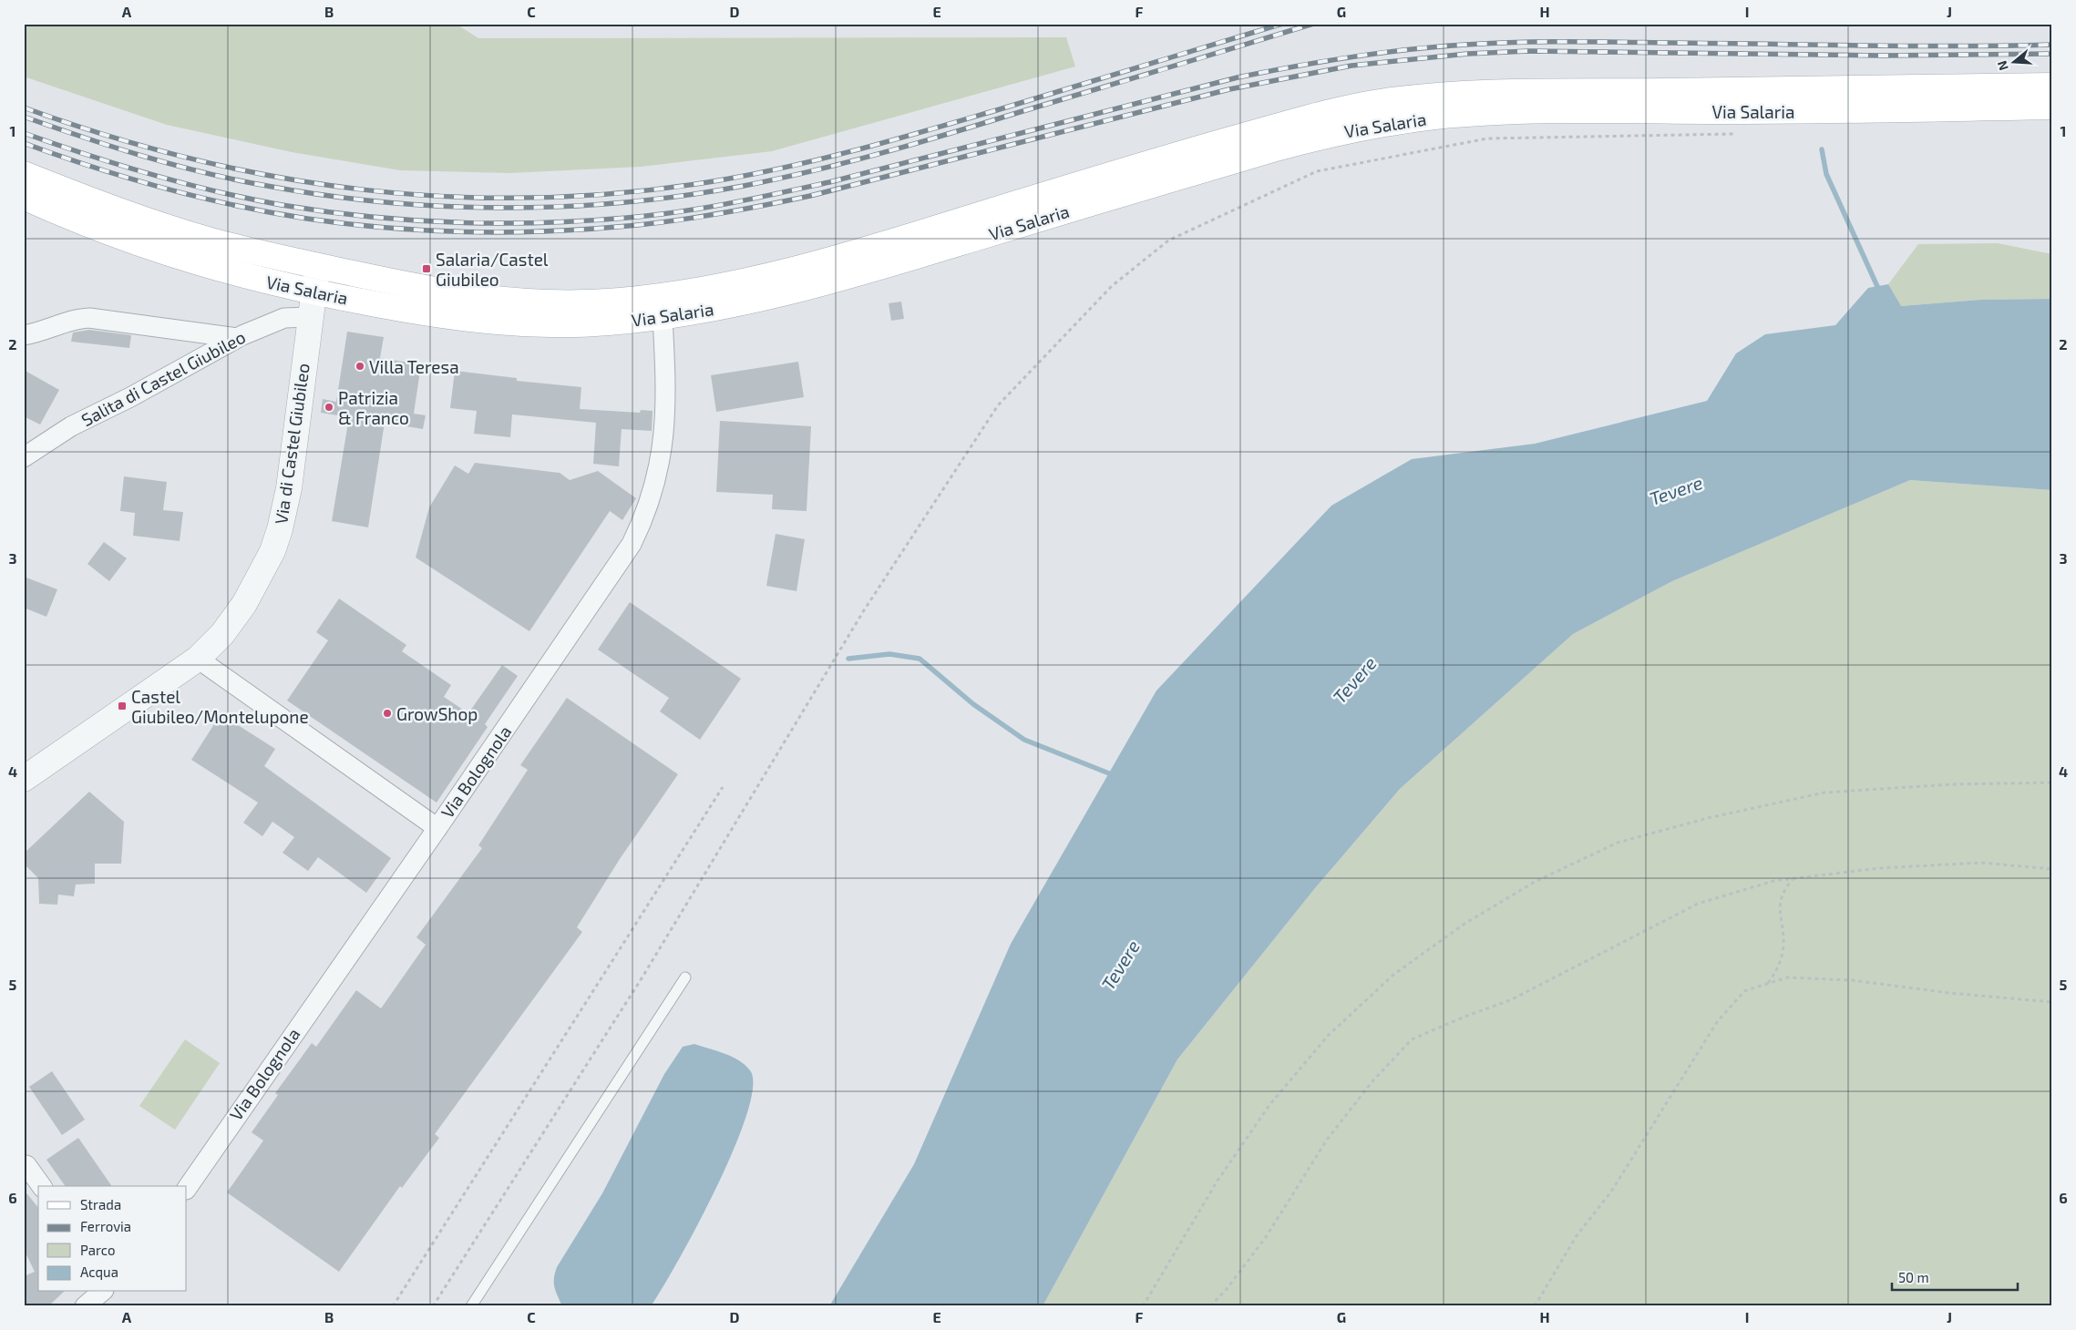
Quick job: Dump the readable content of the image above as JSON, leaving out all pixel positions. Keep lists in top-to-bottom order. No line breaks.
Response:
{"streets":{"main road":["Via Salaria"],"street":["Salita di Castel Giubileo","Via di Castel Giubileo","Via Bolognola"]},"crossings":[["Via Salaria","Via di Castel Giubileo"],["Via Salaria","Via Bolognola"],["Salita di Castel Giubileo","Via di Castel Giubileo"]],"water":["Tevere"],"places":{"transit":["Salaria/Castel Giubileo","Castel Giubileo/Montelupone"],"other":["Villa Teresa","Patrizia & Franco","GrowShop"]},"legend":["Strada","Ferrovia","Parco","Acqua"],"scale_bar":"50 m","north":"left","grid":{"columns":["A","B","C","D","E","F","G","H","I","J"],"rows":["1","2","3","4","5","6"]}}
